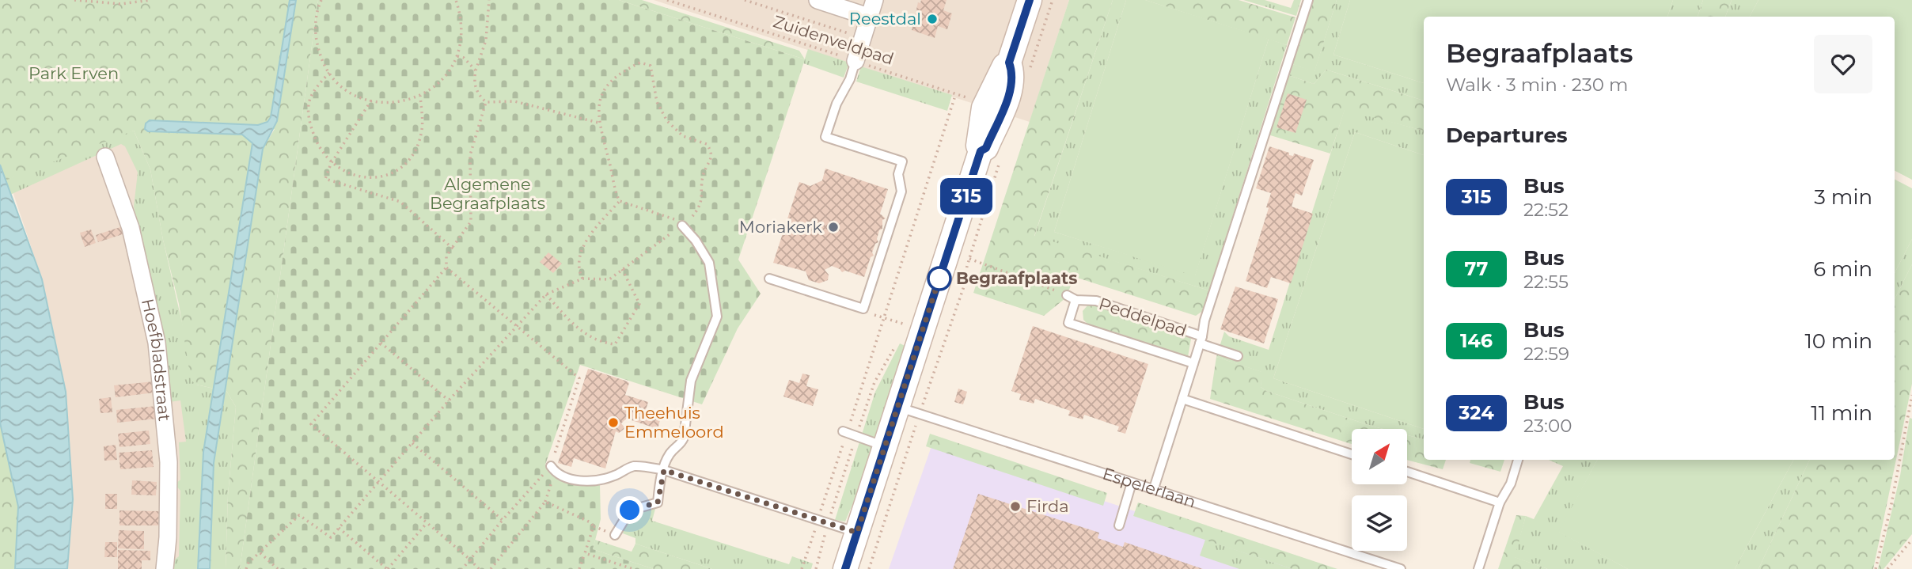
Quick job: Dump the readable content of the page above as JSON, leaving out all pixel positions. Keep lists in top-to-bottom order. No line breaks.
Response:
{"streets":{"street":["Hoefbladstraat"],"lane":["Peddelpad","Espelerlaan"],"path":["Zuidenveldpad"]},"crossings":[["Peddelpad","Espelerlaan"]],"parks":["Park Erven","Algemene Begraafplaats"],"places":["Reestdal","Moriakerk","Begraafplaats","Theehuis Emmeloord","Firda"],"lines":["bus line 315"],"north":"top right","page":{"on_map":"315","heading":[["Begraafplaats","Walk · 3 min · 230 m"],"Departures"],"list":[{"mark":"315","name":"Bus","note":"22:52","value":"3 min"},{"mark":"77","name":"Bus","note":"22:55","value":"6 min"},{"mark":"146","name":"Bus","note":"22:59","value":"10 min"},{"mark":"324","name":"Bus","note":"23:00","value":"11 min"}]}}
